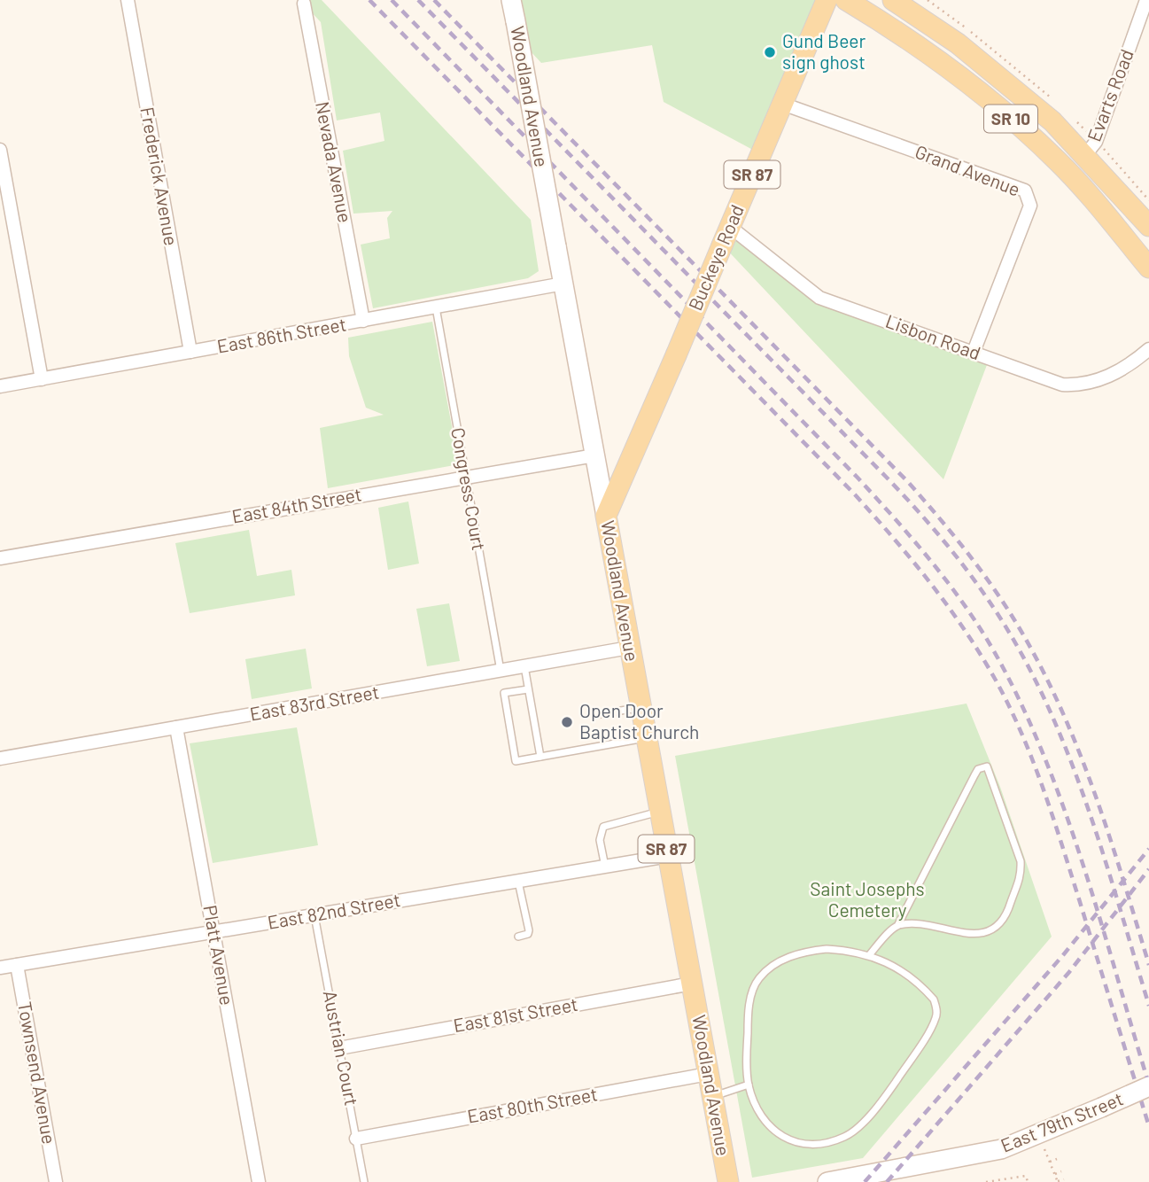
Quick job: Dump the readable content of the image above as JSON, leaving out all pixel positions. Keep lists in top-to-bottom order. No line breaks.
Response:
{"streets":{"main road":["Woodland Avenue","SR 10","SR 87","Buckeye Road","East 79th Street"],"street":["Evarts Road","Nevada Avenue","Grand Avenue","Frederick Avenue","East 86th Street","Lisbon Road","East 84th Street","East 83rd Street","East 82nd Street","Platt Avenue","East 81st Street","Townsend Avenue","East 80th Street"],"lane":["Congress Court","Austrian Court"]},"crossings":[["Evarts Road","SR 10"],["Woodland Avenue","Buckeye Road"],["Woodland Avenue","East 86th Street"],["Woodland Avenue","East 84th Street"],["Woodland Avenue","East 83rd Street"],["Woodland Avenue","East 82nd Street"],["Woodland Avenue","East 81st Street"],["Woodland Avenue","East 80th Street"],["Nevada Avenue","East 86th Street"],["Grand Avenue","Buckeye Road"],["Grand Avenue","Lisbon Road"],["Frederick Avenue","East 86th Street"],["Buckeye Road","Lisbon Road"],["East 86th Street","Congress Court"],["Congress Court","East 84th Street"],["Congress Court","East 83rd Street"],["East 83rd Street","Platt Avenue"],["East 82nd Street","Platt Avenue"],["East 82nd Street","Austrian Court"],["East 82nd Street","Townsend Avenue"],["East 81st Street","Austrian Court"],["Austrian Court","East 80th Street"]],"parks":["Saint Josephs Cemetery"],"places":["Gund Beer sign ghost","Open Door Baptist Church"]}
